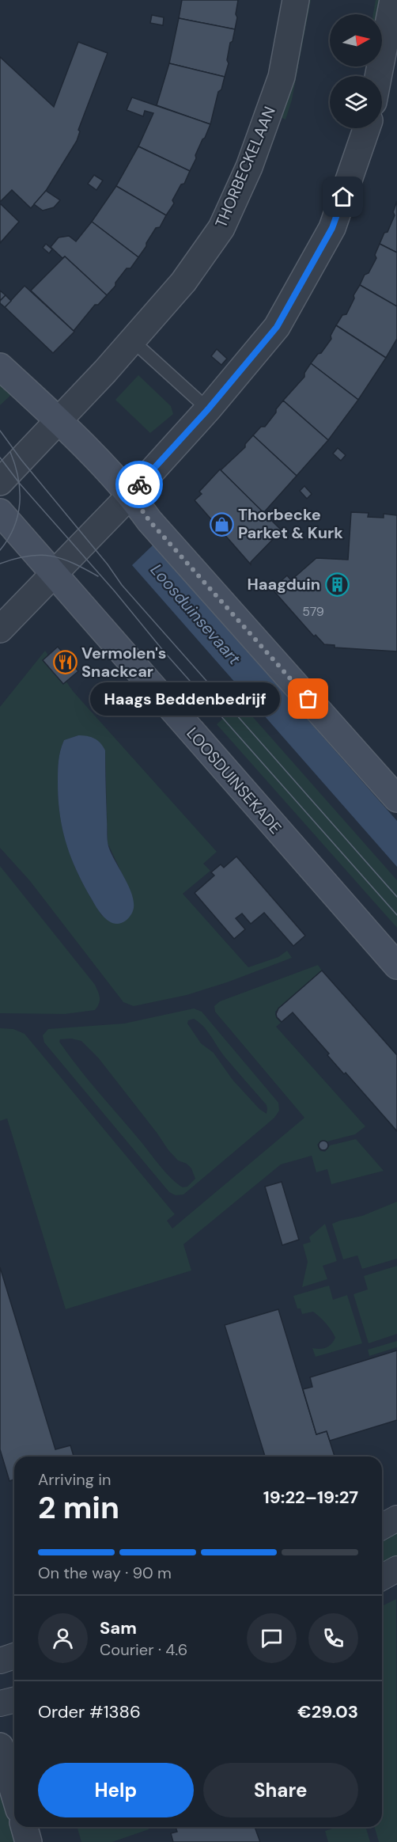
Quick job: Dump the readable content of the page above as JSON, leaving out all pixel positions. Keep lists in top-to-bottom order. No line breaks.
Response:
{"streets":{"main road":["LOOSDUINSEKADE"],"street":["THORBECKELAAN"]},"water":["Loosduinsevaart"],"places":{"shop":["Thorbecke Parket & Kurk"],"building":["Haagduin"],"restaurant":["Vermolen's Snackcar"],"other":["Haags Beddenbedrijf"]},"house_numbers":["579"],"north":"right","page":{"bubble":"Haags Beddenbedrijf","heading":["2 min","Arriving in","19:22–19:27"],"panel":["Sam","Courier · 4.6","Order #1386","€29.03"],"bar":"On the way · 90 m","buttons":["Help","Share"]}}
